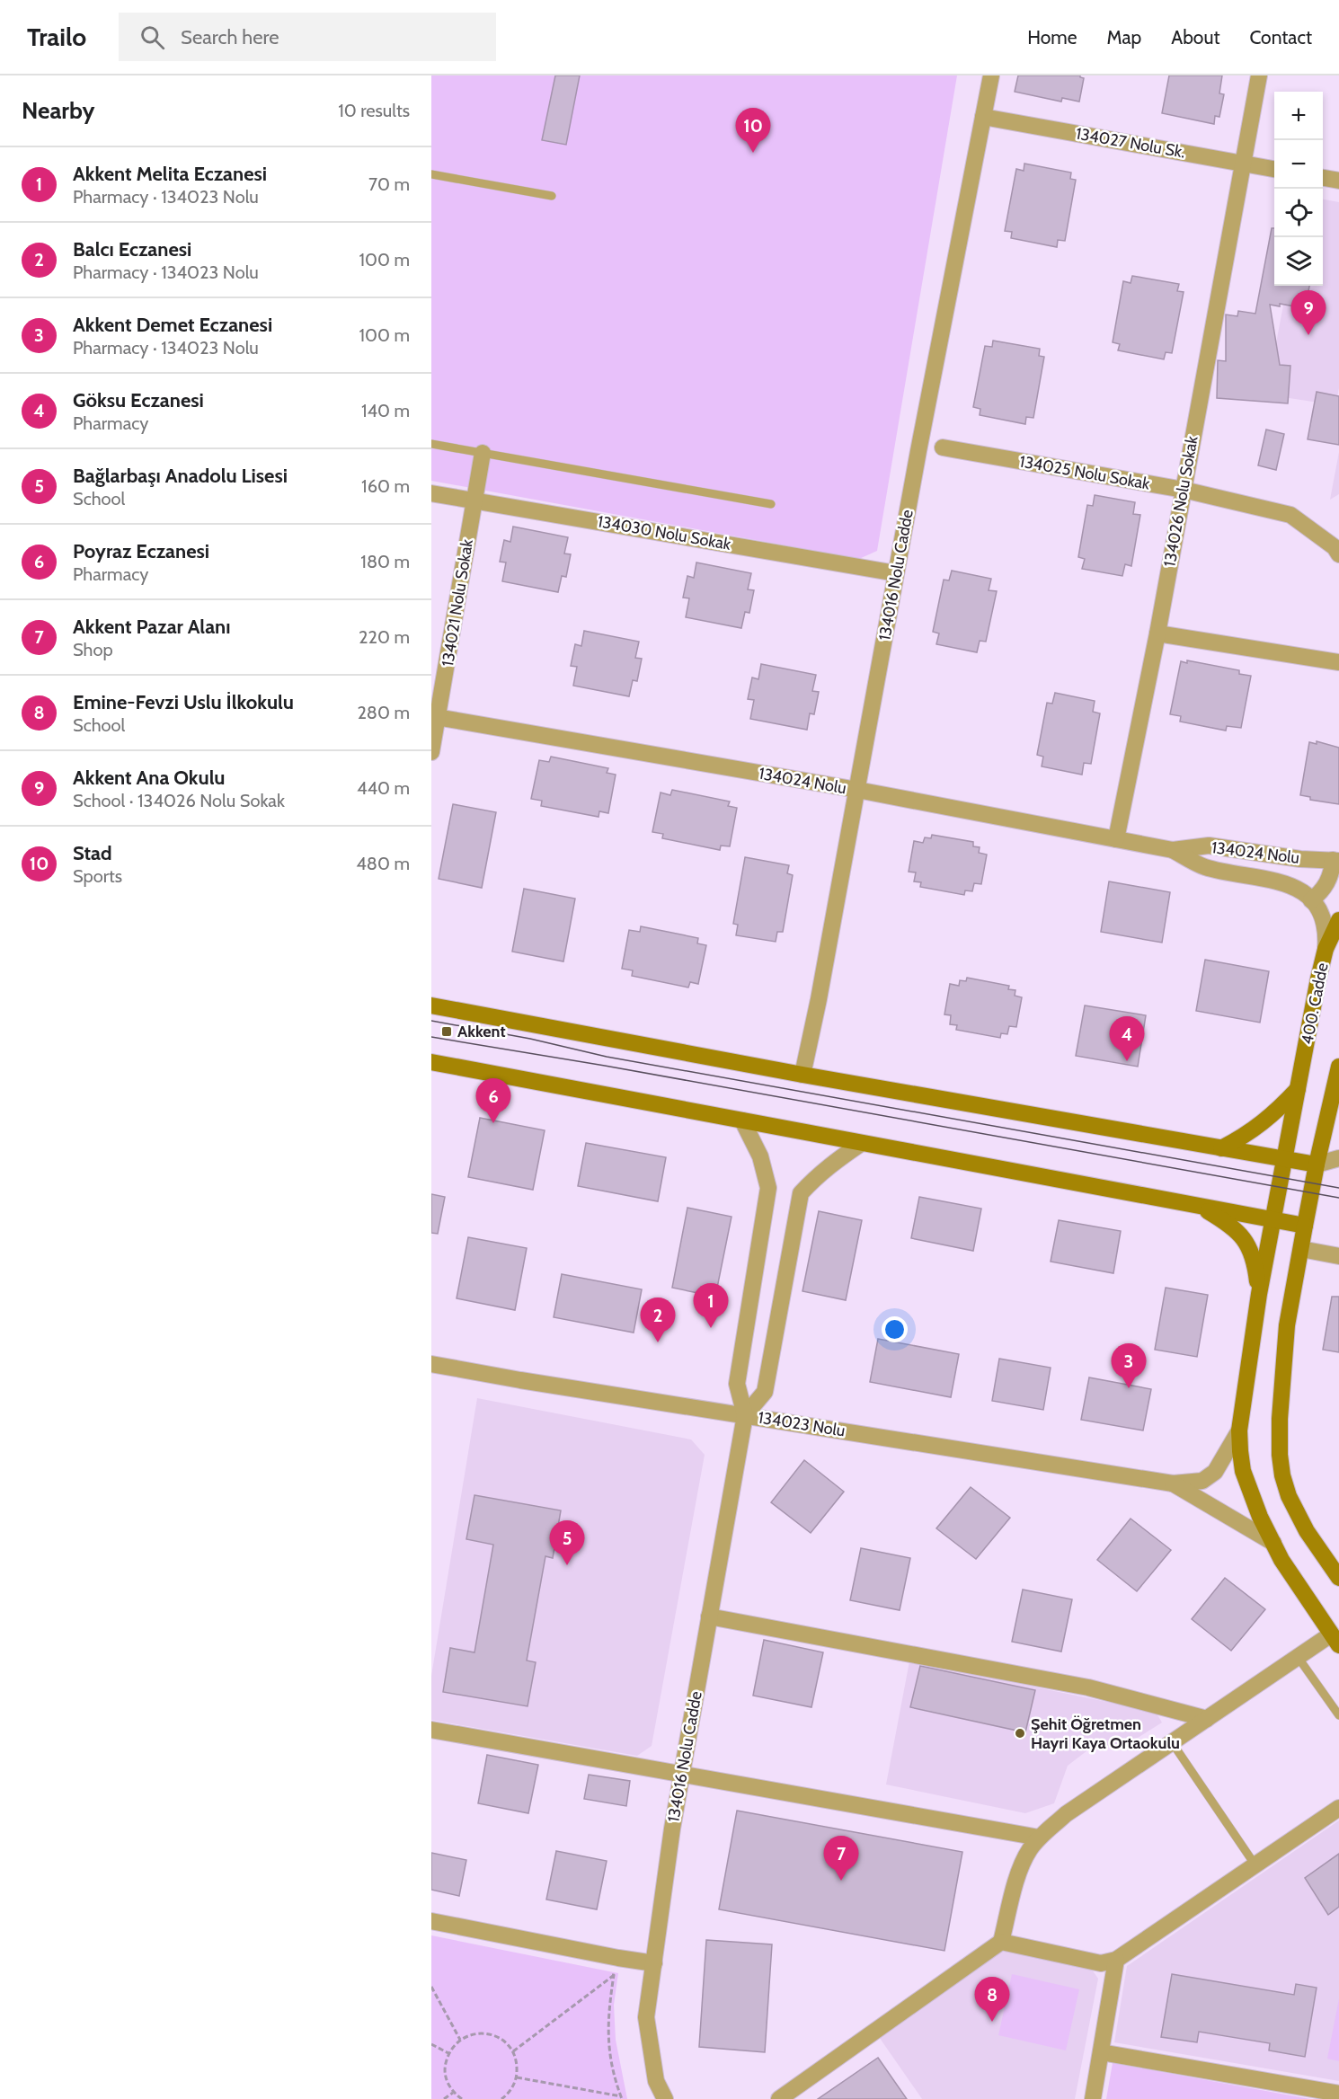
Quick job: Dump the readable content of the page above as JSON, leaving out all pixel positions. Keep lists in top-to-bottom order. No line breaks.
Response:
{"streets":{"main road":["400. Cadde"],"street":["134027 Nolu Sk.","134025 Nolu Sokak","134026 Nolu Sokak","134030 Nolu Sokak","134016 Nolu Cadde","134021 Nolu Sokak","134024 Nolu","134023 Nolu"]},"crossings":[["134027 Nolu Sk.","134026 Nolu Sokak"],["134027 Nolu Sk.","134016 Nolu Cadde"],["134025 Nolu Sokak","134026 Nolu Sokak"],["134026 Nolu Sokak","134024 Nolu"],["134030 Nolu Sokak","134016 Nolu Cadde"],["134030 Nolu Sokak","134021 Nolu Sokak"],["134016 Nolu Cadde","134024 Nolu"],["134016 Nolu Cadde","134023 Nolu"],["134021 Nolu Sokak","134024 Nolu"],["134024 Nolu","400. Cadde"]],"places":{"transit":["Akkent"],"other":["Şehit Öğretmen Hayri Kaya Ortaokulu"]},"page":{"header":"Trailo","search":"Search here","nav":["Home","Map","About","Contact"],"heading":["Nearby","10 results"],"map_buttons":["+","−"],"pins":["10","9","4","6","1","2","3","5","7","8"],"list":[{"mark":"1","name":"Akkent Melita Eczanesi","note":"Pharmacy · 134023 Nolu","value":"70 m"},{"mark":"2","name":"Balcı Eczanesi","note":"Pharmacy · 134023 Nolu","value":"100 m"},{"mark":"3","name":"Akkent Demet Eczanesi","note":"Pharmacy · 134023 Nolu","value":"100 m"},{"mark":"4","name":"Göksu Eczanesi","note":"Pharmacy","value":"140 m"},{"mark":"5","name":"Bağlarbaşı Anadolu Lisesi","note":"School","value":"160 m"},{"mark":"6","name":"Poyraz Eczanesi","note":"Pharmacy","value":"180 m"},{"mark":"7","name":"Akkent Pazar Alanı","note":"Shop","value":"220 m"},{"mark":"8","name":"Emine-Fevzi Uslu İlkokulu","note":"School","value":"280 m"},{"mark":"9","name":"Akkent Ana Okulu","note":"School · 134026 Nolu Sokak","value":"440 m"},{"mark":"10","name":"Stad","note":"Sports","value":"480 m"}]}}
